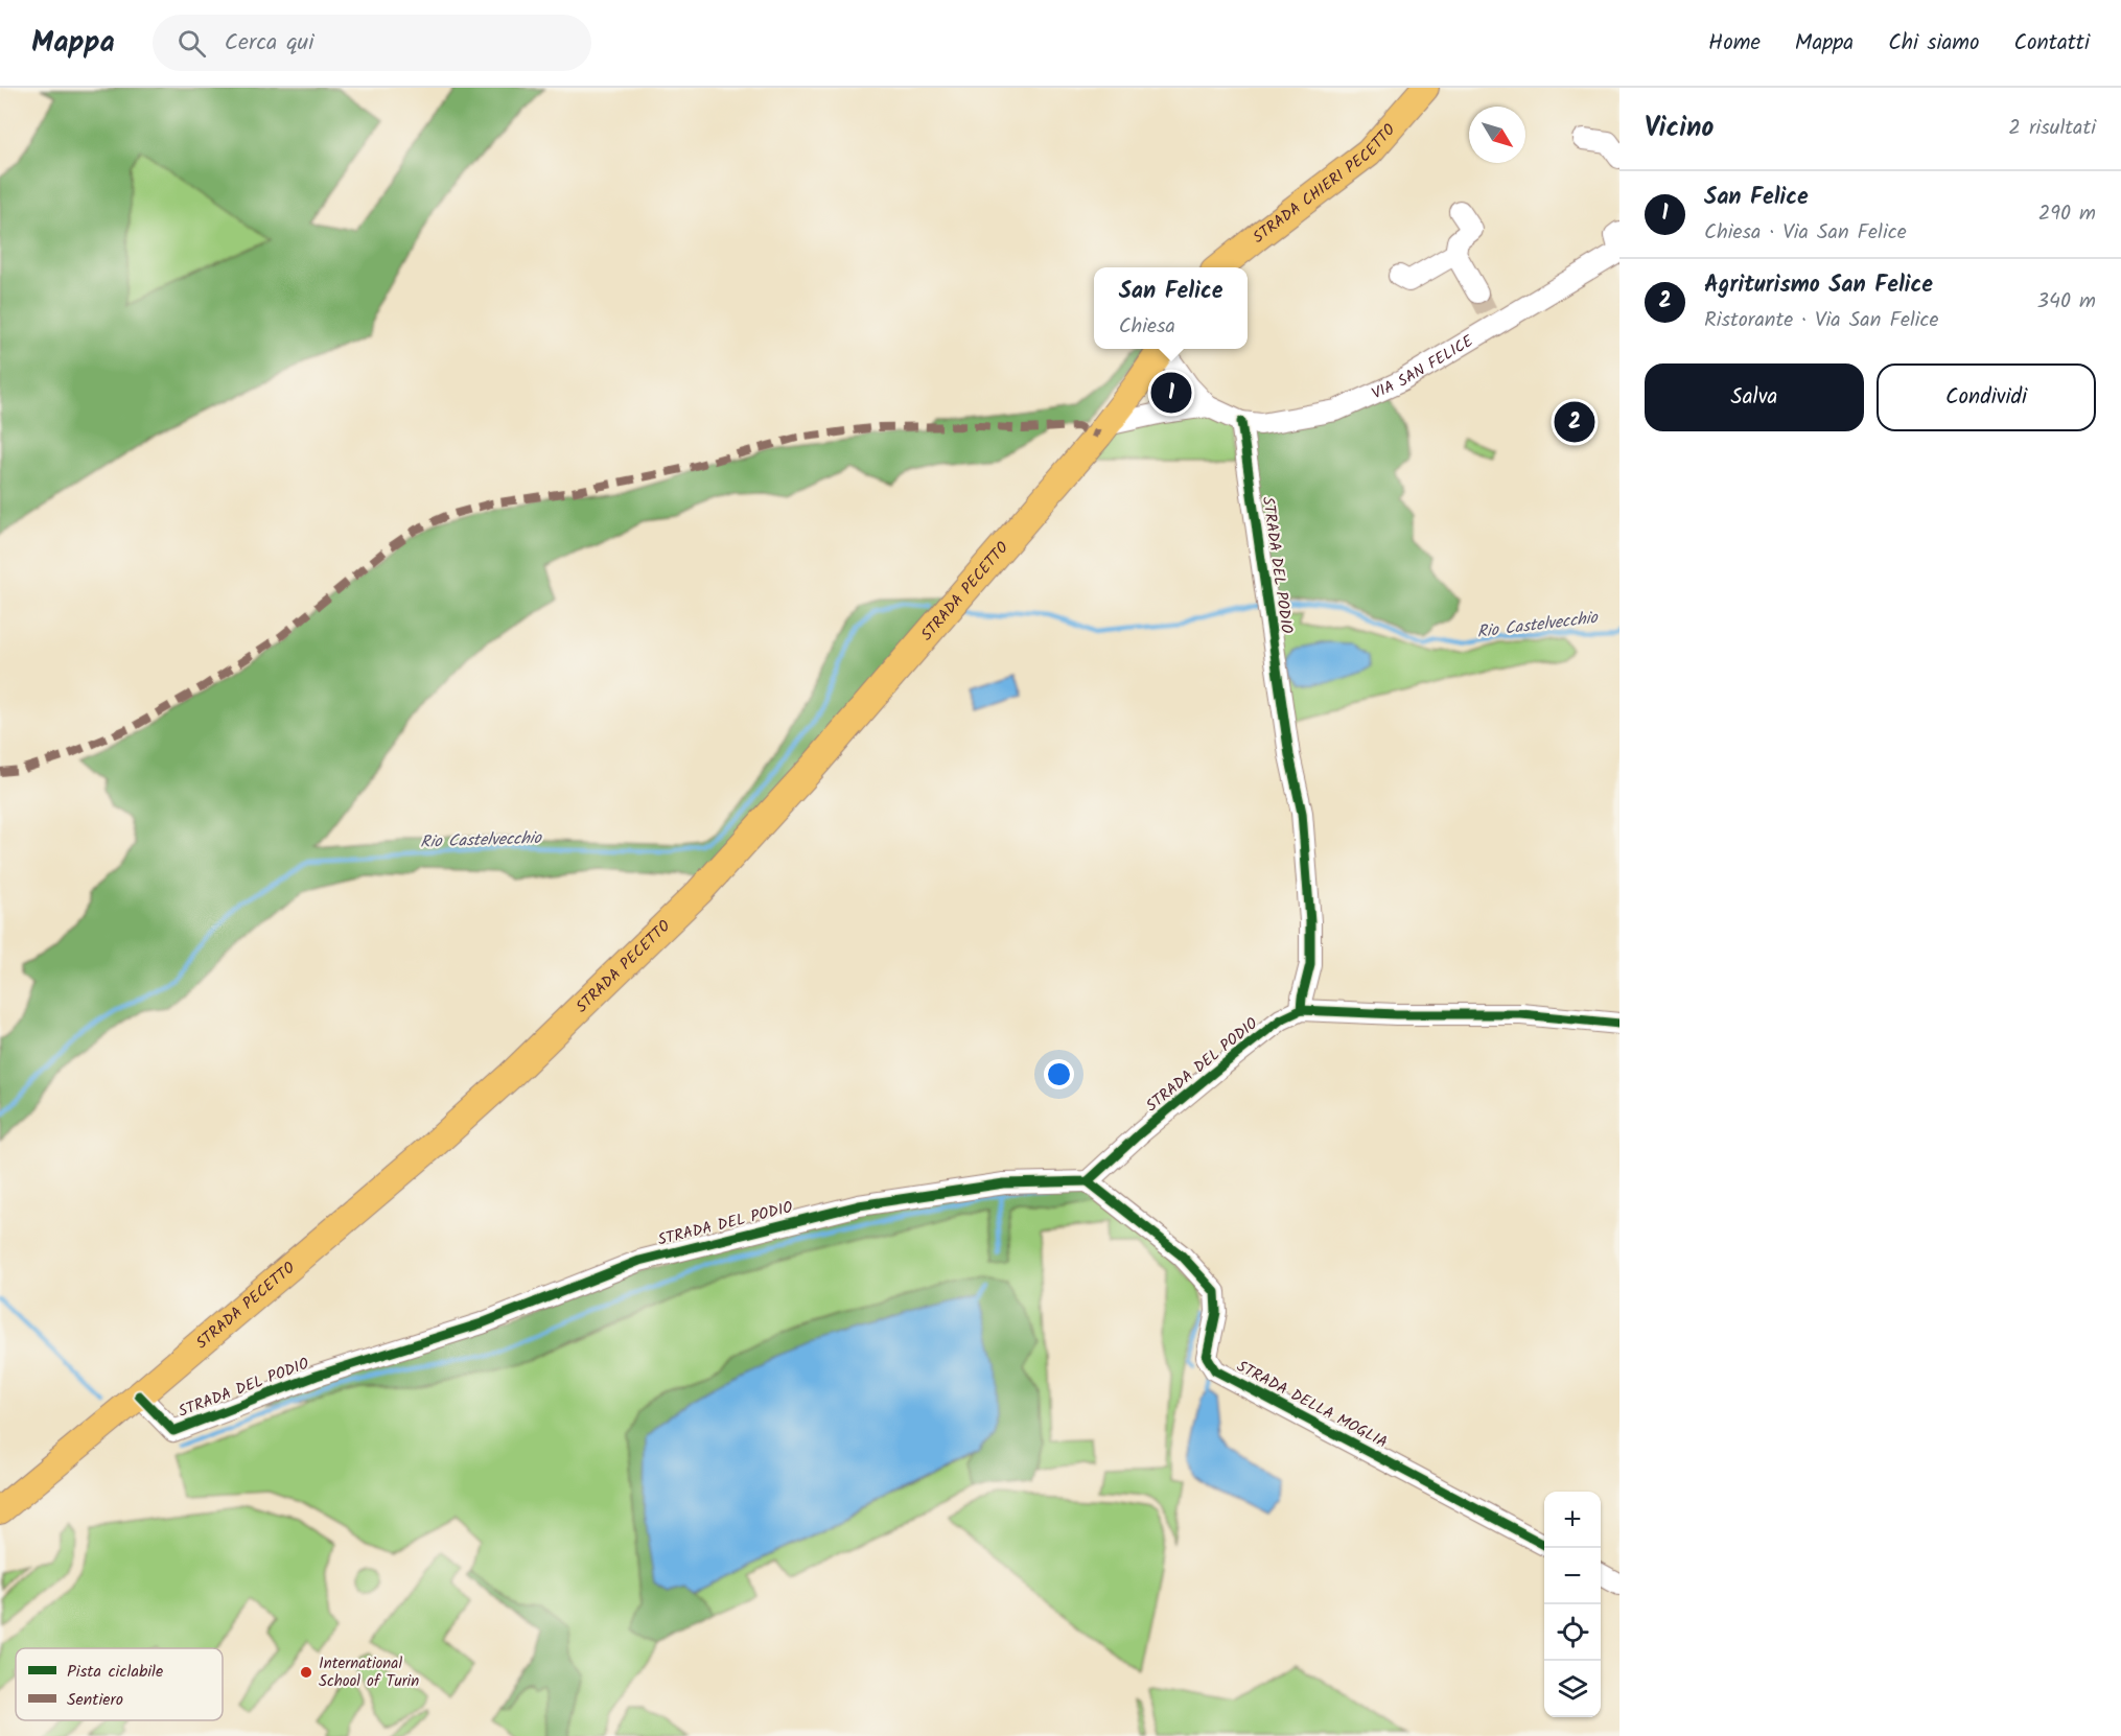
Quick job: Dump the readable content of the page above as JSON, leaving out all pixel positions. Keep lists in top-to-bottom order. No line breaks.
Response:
{"streets":{"main road":["STRADA CHIERI PECETTO","STRADA PECETTO"],"street":["VIA SAN FELICE","STRADA DEL PODIO","STRADA DELLA MOGLIA"]},"crossings":[["VIA SAN FELICE","STRADA DEL PODIO"],["STRADA DEL PODIO","STRADA PECETTO"],["STRADA DEL PODIO","STRADA DELLA MOGLIA"]],"water":["Rio Castelvecchio"],"places":["International School of Turin"],"legend":["Pista ciclabile","Sentiero"],"north":"bottom right","page":{"header":"Mappa","search":"Cerca qui","nav":["Home","Mappa","Chi siamo","Contatti"],"heading":["Vicino","2 risultati"],"list":[{"mark":"1","name":"San Felice","note":"Chiesa · Via San Felice","value":"290 m"},{"mark":"2","name":"Agriturismo San Felice","note":"Ristorante · Via San Felice","value":"340 m"}],"popup":["San Felice","Chiesa"],"buttons":["Salva","Condividi"],"pins":["1","2"],"map_buttons":["+","−"]}}
